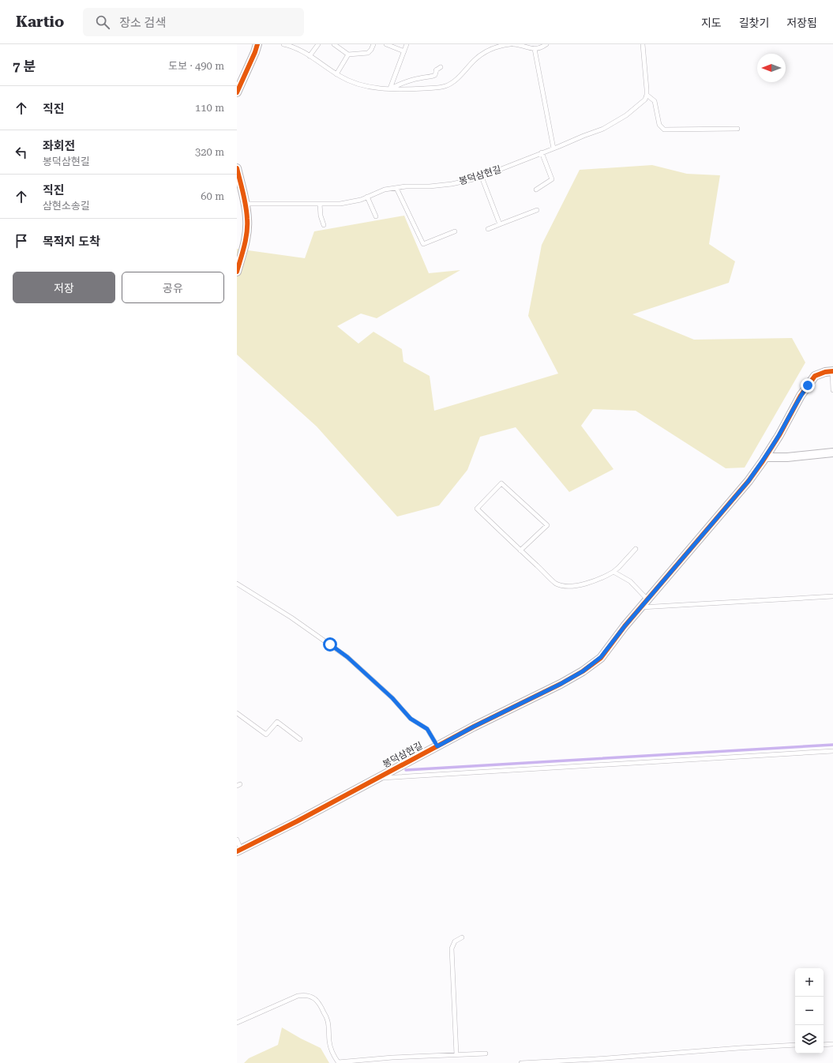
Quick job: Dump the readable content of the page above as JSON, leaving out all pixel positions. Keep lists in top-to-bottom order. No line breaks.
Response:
{"streets":{"street":["봉덕삼현길"]},"north":"left","page":{"header":"Kartio","search":"장소 검색","nav":["지도","길찾기","저장됨"],"heading":["7 분","도보 · 490 m"],"list":[["직진","110 m"],["좌회전","봉덕삼현길","320 m"],["직진","삼현소송길","60 m"],"목적지 도착"],"buttons":["저장","공유"],"map_buttons":["+","−"]}}
